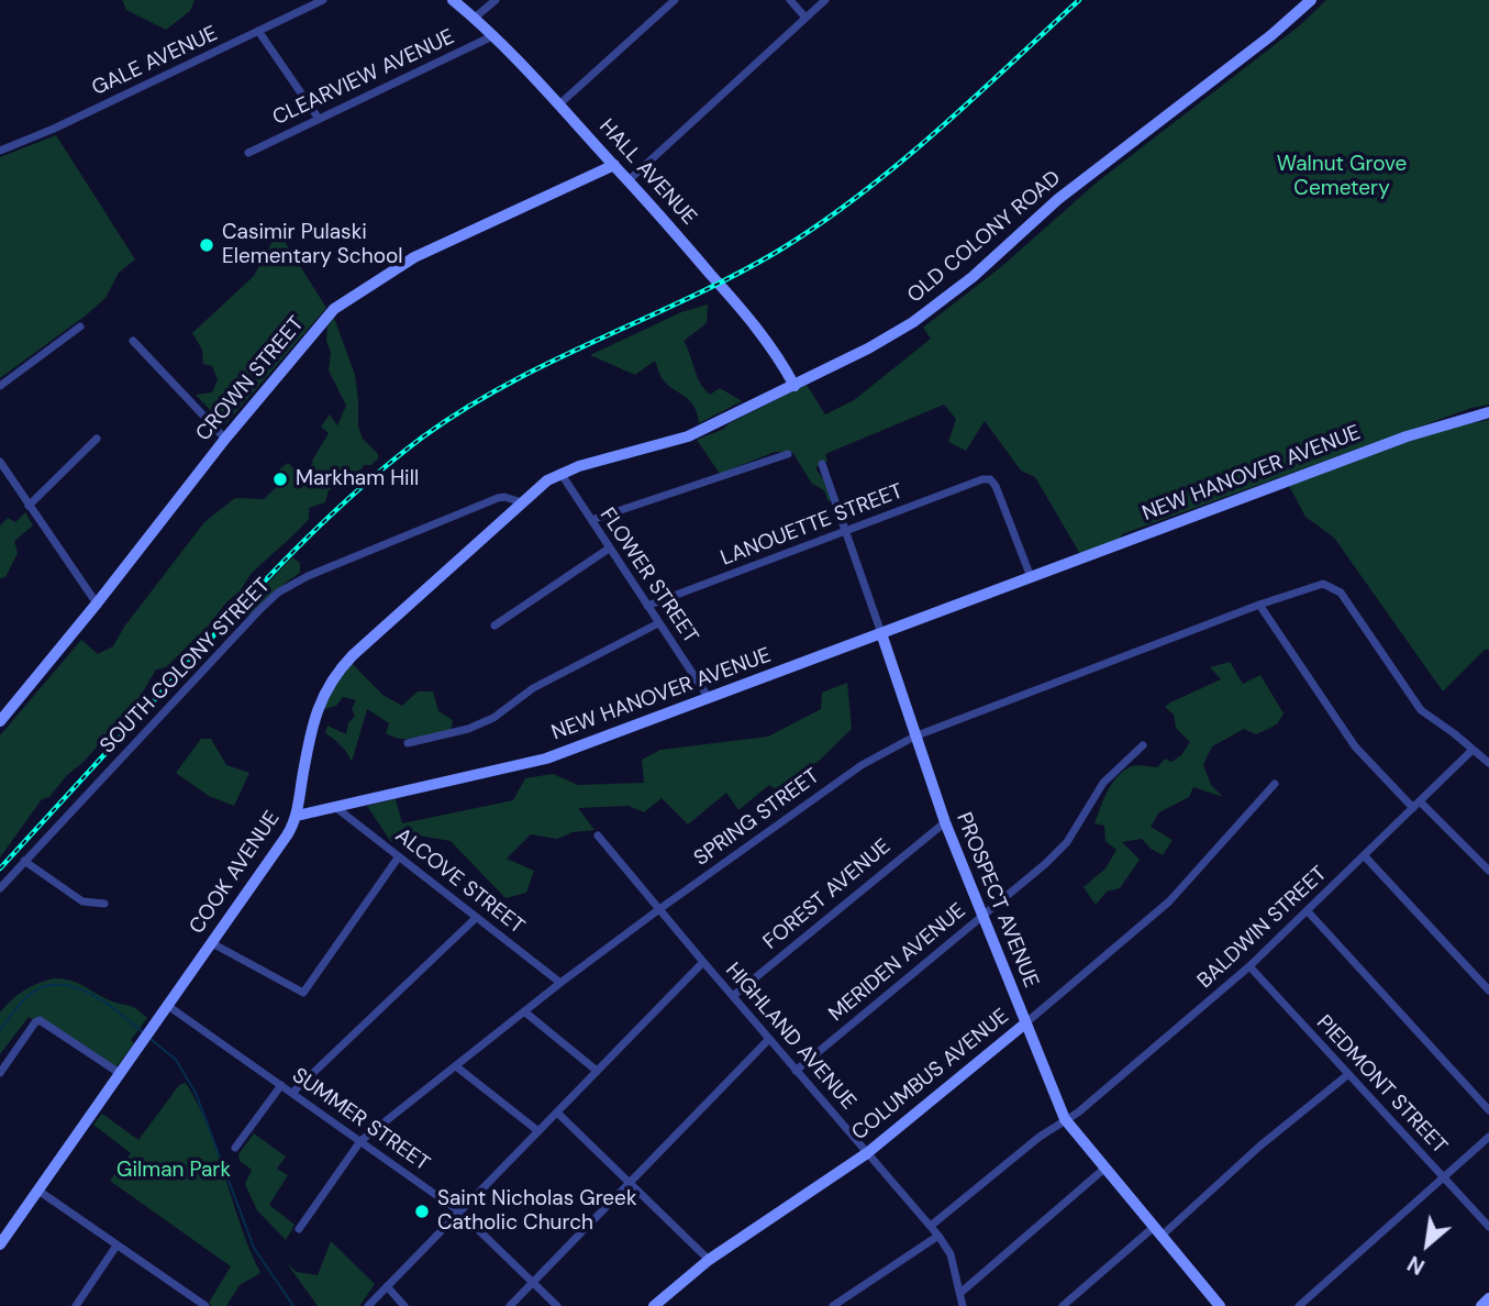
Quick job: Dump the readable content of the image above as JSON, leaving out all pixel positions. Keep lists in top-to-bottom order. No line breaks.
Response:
{"streets":{"main road":["HALL AVENUE","OLD COLONY ROAD","CROWN STREET","NEW HANOVER AVENUE","COOK AVENUE","PROSPECT AVENUE","COLUMBUS AVENUE"],"street":["GALE AVENUE","CLEARVIEW AVENUE","LANOUETTE STREET","FLOWER STREET","SOUTH COLONY STREET","SPRING STREET","ALCOVE STREET","FOREST AVENUE","BALDWIN STREET","MERIDEN AVENUE","HIGHLAND AVENUE","PIEDMONT STREET","SUMMER STREET"]},"crossings":[["CLEARVIEW AVENUE","HALL AVENUE"],["HALL AVENUE","OLD COLONY ROAD"],["HALL AVENUE","CROWN STREET"],["OLD COLONY ROAD","FLOWER STREET"],["OLD COLONY ROAD","COOK AVENUE"],["NEW HANOVER AVENUE","LANOUETTE STREET"],["NEW HANOVER AVENUE","FLOWER STREET"],["NEW HANOVER AVENUE","COOK AVENUE"],["NEW HANOVER AVENUE","ALCOVE STREET"],["NEW HANOVER AVENUE","PROSPECT AVENUE"],["LANOUETTE STREET","FLOWER STREET"],["LANOUETTE STREET","PROSPECT AVENUE"],["FLOWER STREET","COOK AVENUE"],["SOUTH COLONY STREET","COOK AVENUE"],["SPRING STREET","ALCOVE STREET"],["SPRING STREET","PROSPECT AVENUE"],["SPRING STREET","BALDWIN STREET"],["SPRING STREET","HIGHLAND AVENUE"],["SPRING STREET","SUMMER STREET"],["COOK AVENUE","SUMMER STREET"],["FOREST AVENUE","PROSPECT AVENUE"],["FOREST AVENUE","HIGHLAND AVENUE"],["PROSPECT AVENUE","BALDWIN STREET"],["PROSPECT AVENUE","MERIDEN AVENUE"],["PROSPECT AVENUE","COLUMBUS AVENUE"],["BALDWIN STREET","HIGHLAND AVENUE"],["BALDWIN STREET","PIEDMONT STREET"],["MERIDEN AVENUE","HIGHLAND AVENUE"],["HIGHLAND AVENUE","COLUMBUS AVENUE"]],"parks":["Walnut Grove Cemetery","Gilman Park"],"places":["Casimir Pulaski Elementary School","Markham Hill","Saint Nicholas Greek Catholic Church"],"north":"bottom left"}
